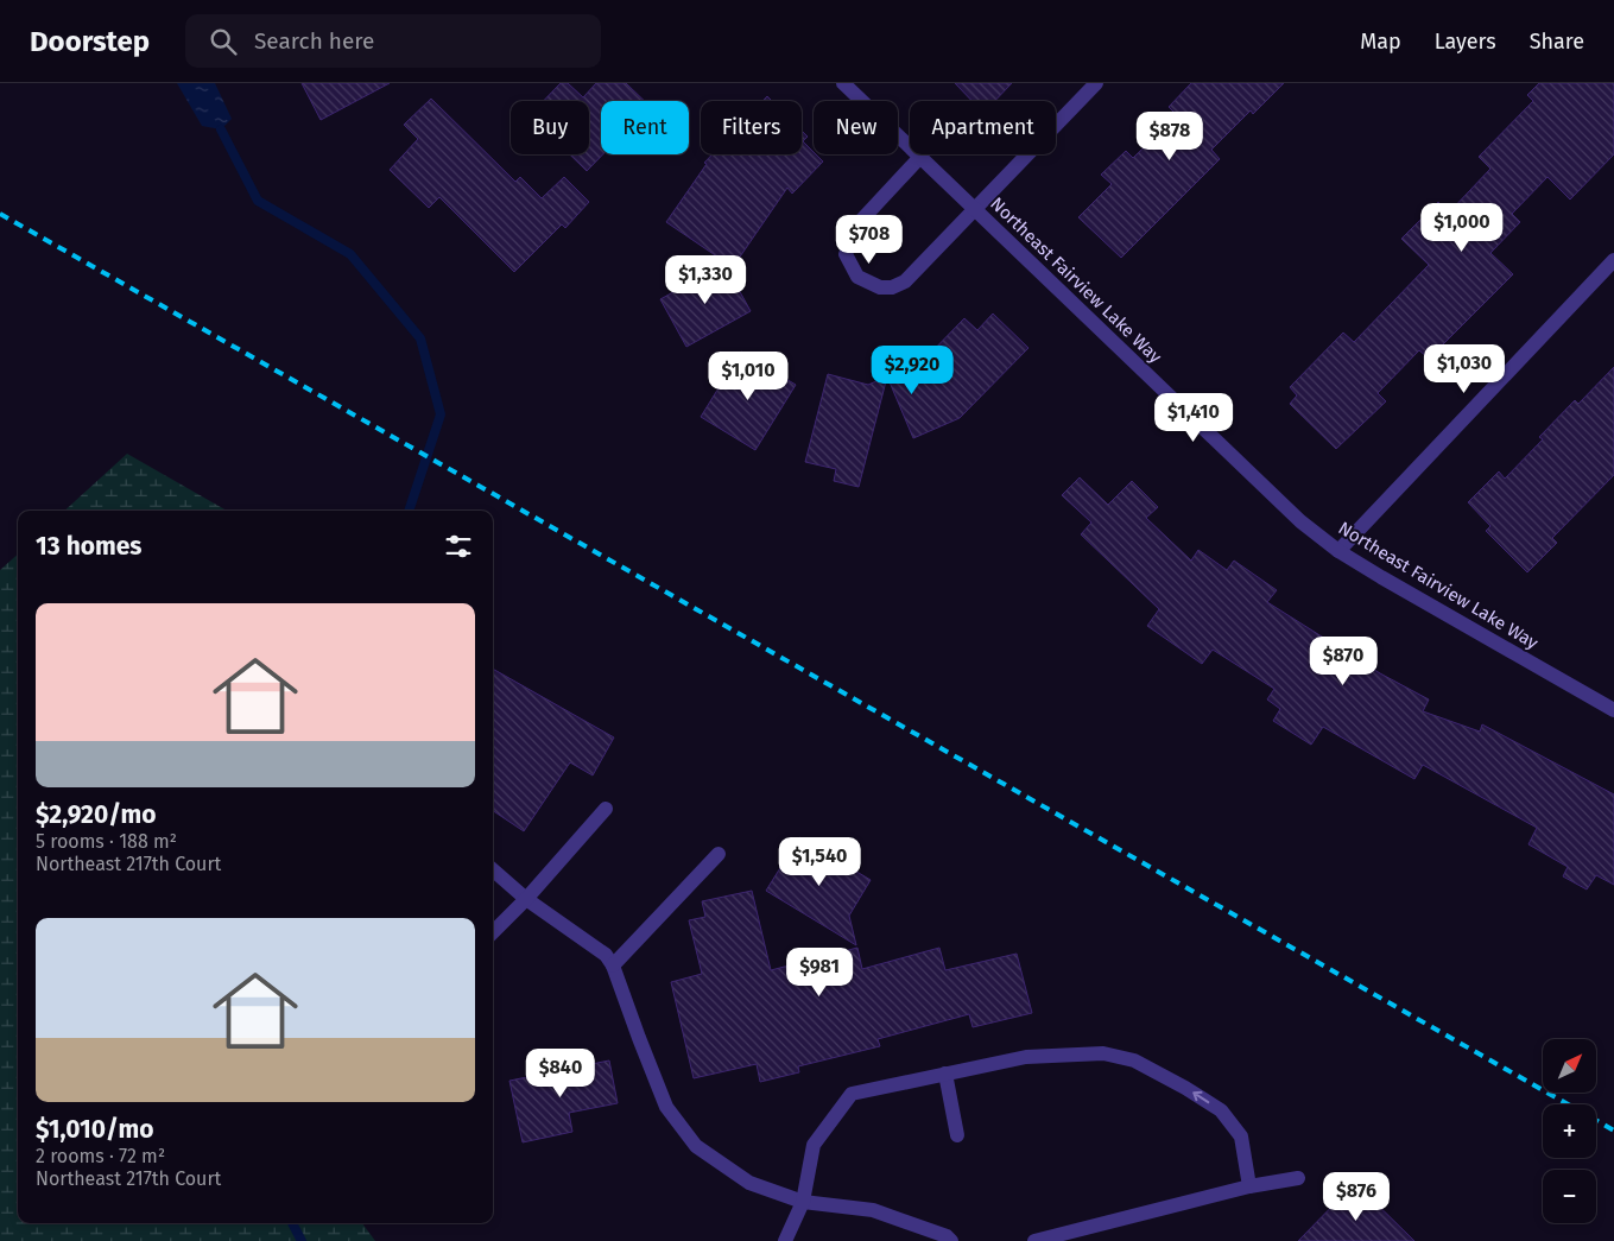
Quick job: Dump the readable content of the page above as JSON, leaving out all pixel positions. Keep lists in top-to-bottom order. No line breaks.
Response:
{"streets":{"street":["Northeast Fairview Lake Way"]},"north":"top right","page":{"header":"Doorstep","search":"Search here","nav":["Map","Layers","Share"],"chip":["Buy","Rent","Filters","New","Apartment"],"price":["$878","$1,000","$708","$1,330","$1,030","$2,920","$1,010","$1,410","$870","$1,540","$981","$840","$876"],"heading":"13 homes","list":[{"name":"$2,920/mo","note":"5 rooms · 188 m² · Northeast 217th Court"},{"name":"$1,010/mo","note":"2 rooms · 72 m² · Northeast 217th Court"}],"map_buttons":["+","−"]}}
